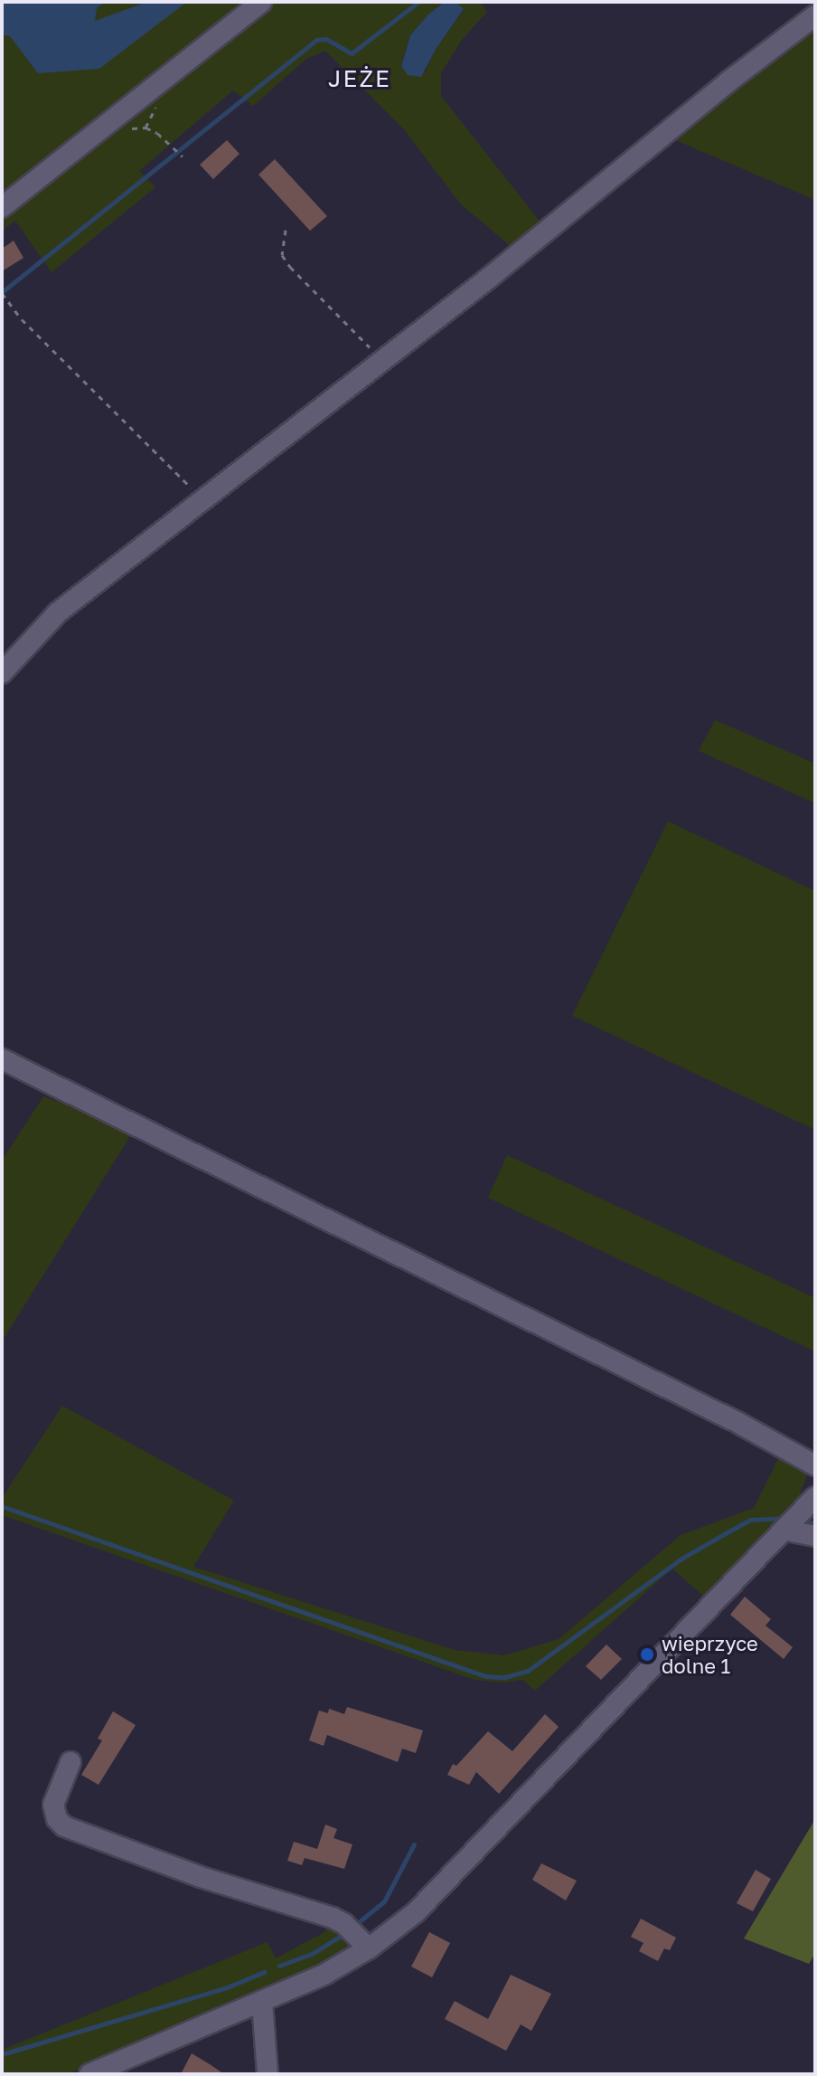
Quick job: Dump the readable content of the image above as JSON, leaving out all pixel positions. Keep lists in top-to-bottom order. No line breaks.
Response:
{"districts":["JEŻE"],"places":["wieprzyce dolne 1"]}
